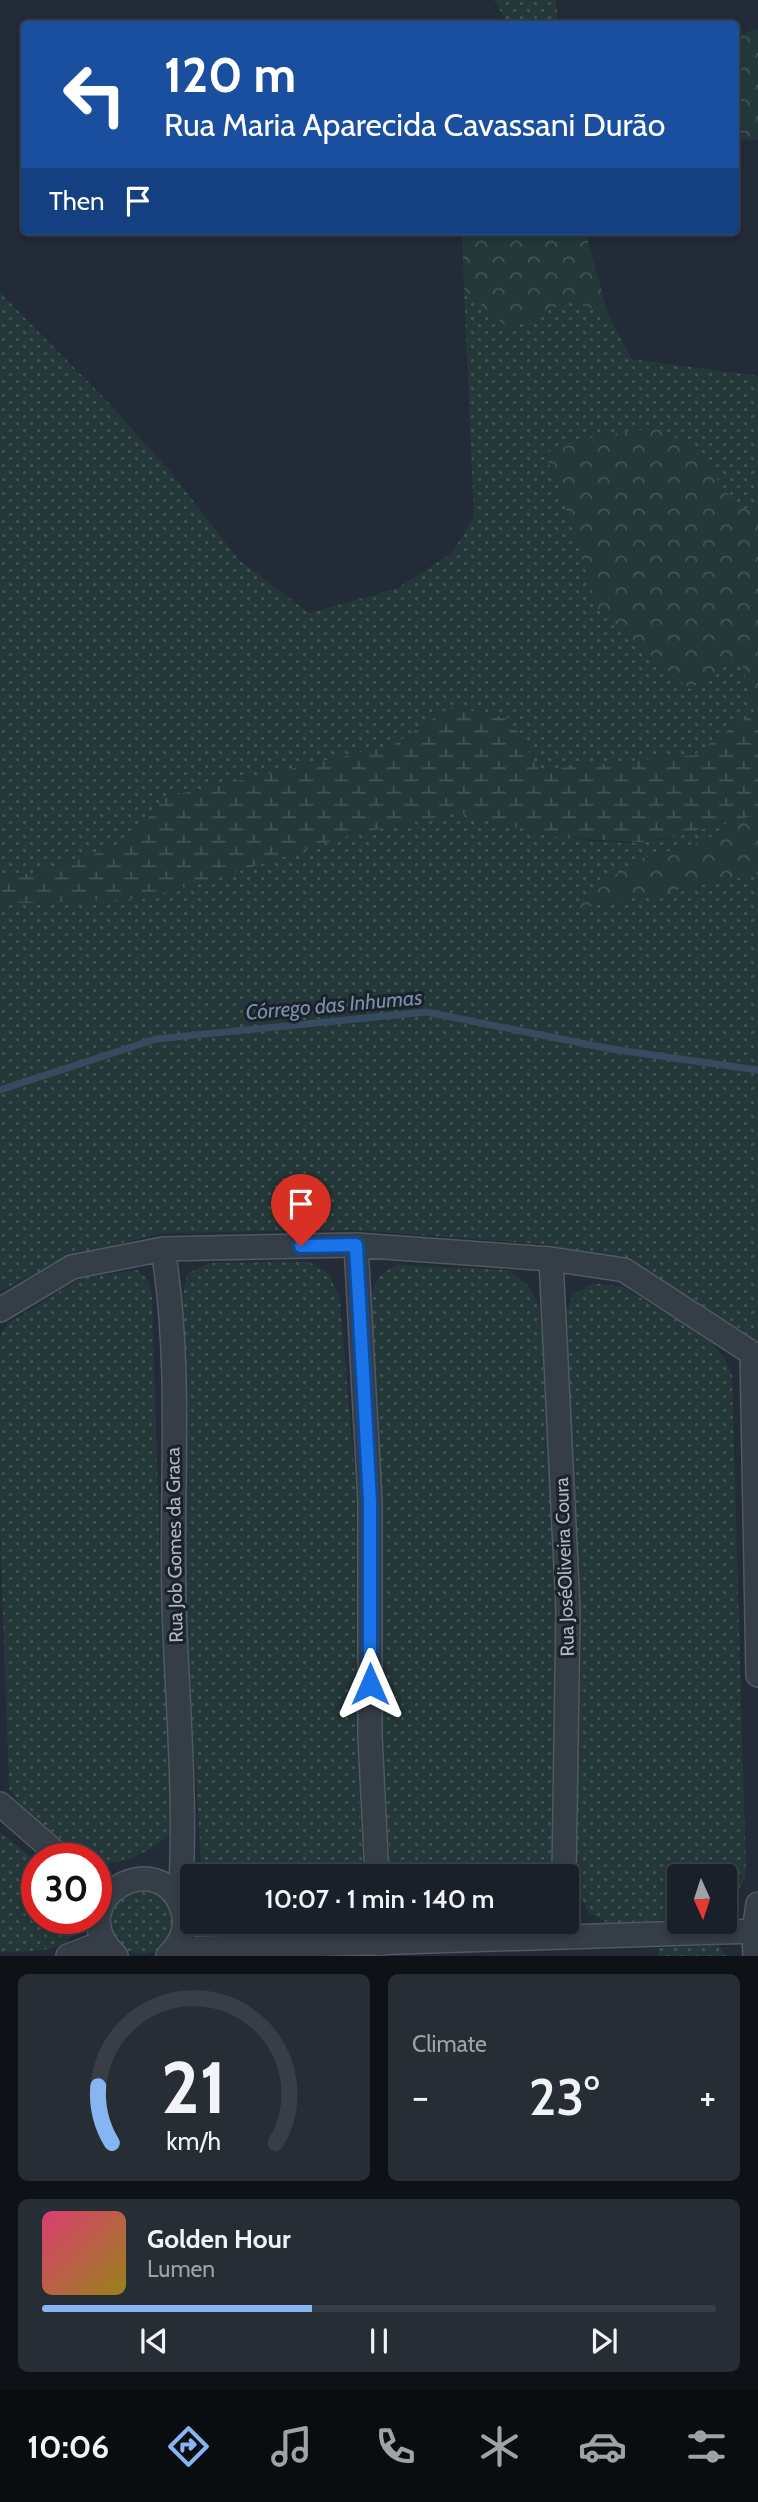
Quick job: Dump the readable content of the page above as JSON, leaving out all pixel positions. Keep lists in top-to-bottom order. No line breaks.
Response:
{"streets":{"street":["Rua Job Gomes da Graca","Rua JoséOliveira Coura"]},"water":["Córrego das Inhumas"],"north":"bottom","page":{"turn":["120 m","Rua Maria Aparecida Cavassani Durão"],"then":"Then","limit":"30","trip":"10:07 · 1 min · 140 m","tile":"Climate","heat":["−","23°","+"],"song":["Golden Hour","Lumen"],"tabs":"10:06","gauge":["21","km/h"]}}
